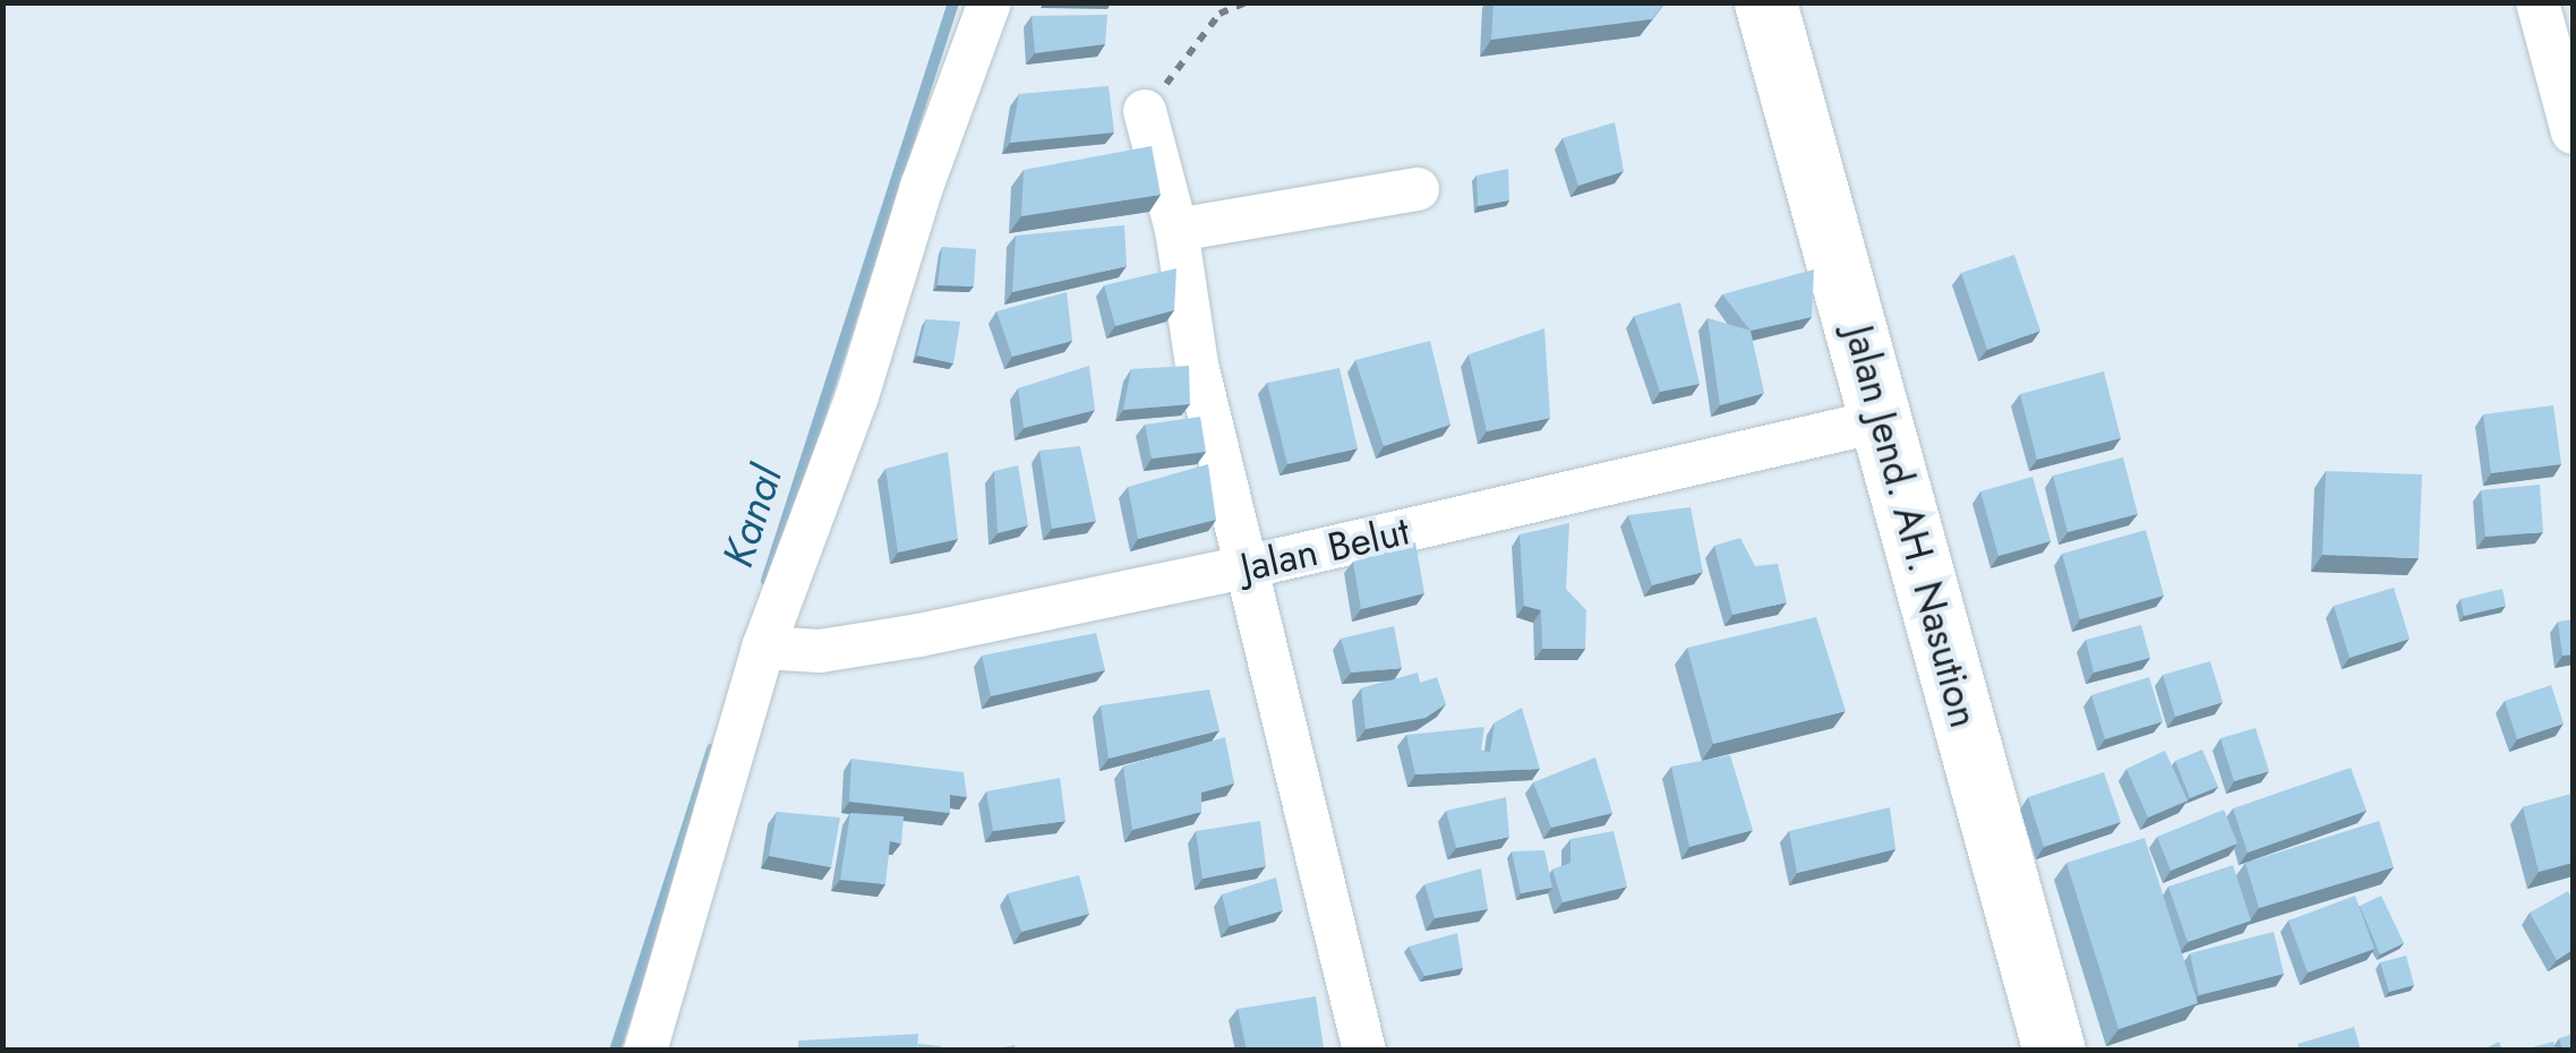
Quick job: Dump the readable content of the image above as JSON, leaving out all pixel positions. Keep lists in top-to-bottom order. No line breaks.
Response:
{"streets":{"highway":["Jalan Jend. AH. Nasution"],"street":["Jalan Belut"]},"crossings":[["Jalan Jend. AH. Nasution","Jalan Belut"]],"water":["Kanal"]}
